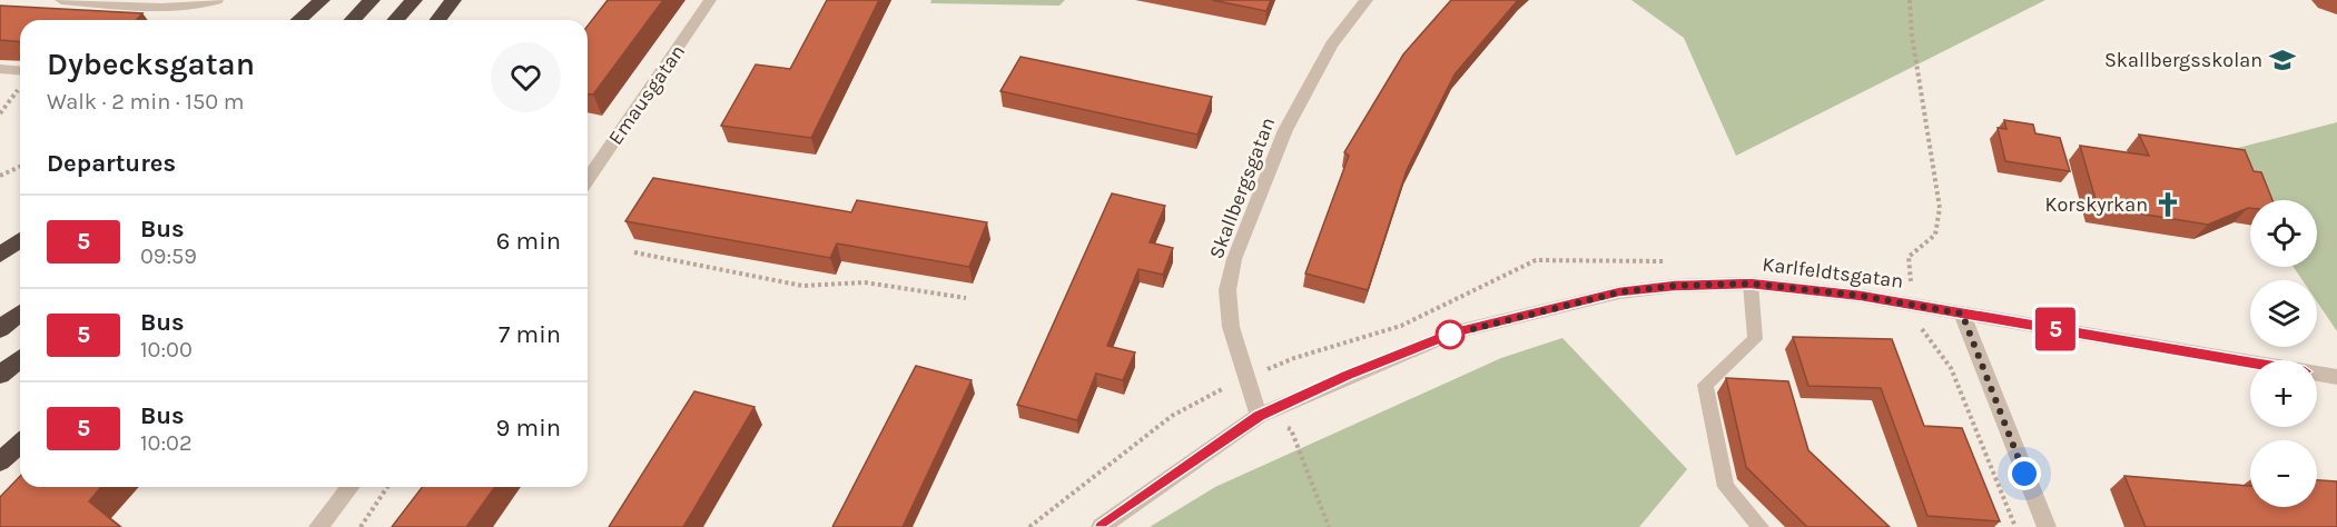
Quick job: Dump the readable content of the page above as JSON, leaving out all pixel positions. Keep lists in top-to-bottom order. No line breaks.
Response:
{"streets":{"street":["Emausgatan","Skallbergsgatan","Karlfeldtsgatan"]},"crossings":[["Skallbergsgatan","Karlfeldtsgatan"]],"places":{"school or university":["Skallbergsskolan"],"church":["Korskyrkan"]},"lines":["bus line 5"],"page":{"on_map":"5","heading":[["Dybecksgatan","Walk · 2 min · 150 m"],"Departures"],"list":[{"mark":"5","name":"Bus","note":"09:59","value":"6 min"},{"mark":"5","name":"Bus","note":"10:00","value":"7 min"},{"mark":"5","name":"Bus","note":"10:02","value":"9 min"}],"map_buttons":["+","−"]}}
